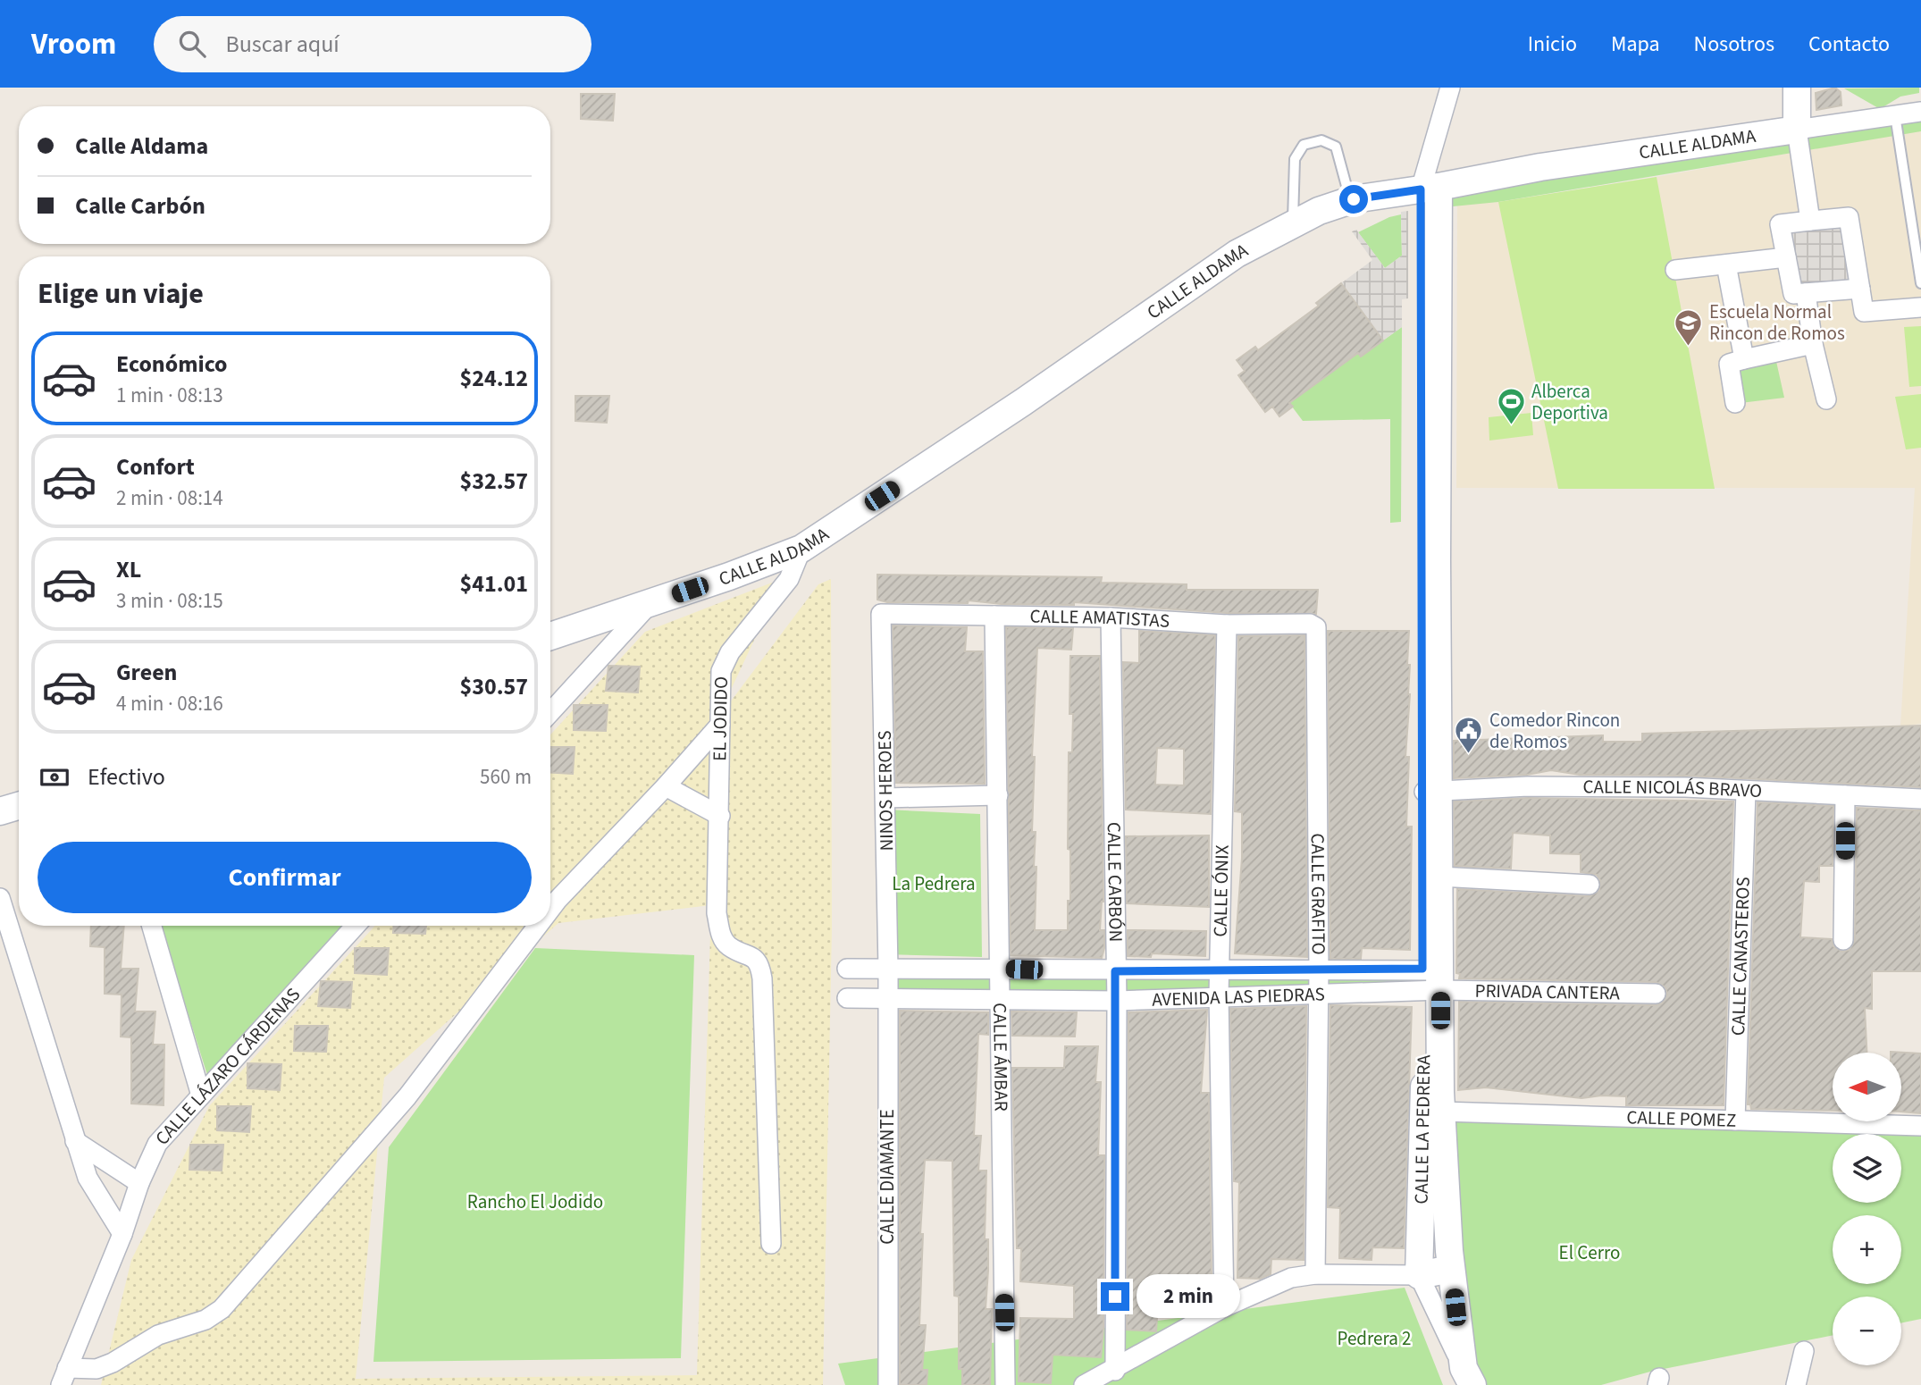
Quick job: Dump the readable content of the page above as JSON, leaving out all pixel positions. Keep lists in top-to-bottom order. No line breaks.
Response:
{"streets":{"main road":["CALLE ALDAMA","CALLE LA PEDRERA"],"street":["CALLE AMATISTAS","EL JODIDO","CALLE NICOLÁS BRAVO","NINOS HEROES","CALLE CARBÓN","CALLE ÓNIX","CALLE GRAFITO","CALLE CANASTEROS","PRIVADA CANTERA","AVENIDA LAS PIEDRAS","CALLE ÁMBAR","CALLE LÁZARO CÁRDENAS","CALLE POMEZ","CALLE DIAMANTE"]},"crossings":[["CALLE ALDAMA","EL JODIDO"],["CALLE ALDAMA","CALLE LA PEDRERA"],["CALLE AMATISTAS","NINOS HEROES"],["CALLE AMATISTAS","CALLE CARBÓN"],["CALLE AMATISTAS","CALLE ÓNIX"],["CALLE AMATISTAS","CALLE GRAFITO"],["CALLE AMATISTAS","CALLE ÁMBAR"],["CALLE NICOLÁS BRAVO","CALLE CANASTEROS"],["CALLE NICOLÁS BRAVO","CALLE LA PEDRERA"],["NINOS HEROES","AVENIDA LAS PIEDRAS"],["NINOS HEROES","CALLE DIAMANTE"],["CALLE CARBÓN","AVENIDA LAS PIEDRAS"],["CALLE ÓNIX","AVENIDA LAS PIEDRAS"],["CALLE GRAFITO","AVENIDA LAS PIEDRAS"],["CALLE CANASTEROS","CALLE POMEZ"],["PRIVADA CANTERA","AVENIDA LAS PIEDRAS"],["PRIVADA CANTERA","CALLE LA PEDRERA"],["AVENIDA LAS PIEDRAS","CALLE ÁMBAR"],["AVENIDA LAS PIEDRAS","CALLE LA PEDRERA"],["AVENIDA LAS PIEDRAS","CALLE DIAMANTE"],["CALLE POMEZ","CALLE LA PEDRERA"]],"parks":["La Pedrera","Rancho El Jodido","El Cerro","Pedrera 2"],"places":{"school or university":["Escuela Normal Rincon de Romos"],"sports":["Alberca Deportiva"],"public building":["Comedor Rincon de Romos"]},"north":"left","page":{"header":"Vroom","search":"Buscar aquí","nav":["Inicio","Mapa","Nosotros","Contacto"],"banner":["Calle Aldama","Calle Carbón"],"heading":"Elige un viaje","list":[{"name":"Económico","note":"1 min · 08:13","value":"$24.12"},{"name":"Confort","note":"2 min · 08:14","value":"$32.57"},{"name":"XL","note":"3 min · 08:15","value":"$41.01"},{"name":"Green","note":"4 min · 08:16","value":"$30.57"}],"pay":["Efectivo","560 m"],"buttons":"Confirmar","map_buttons":["+","−"],"bubble":"2 min"}}
